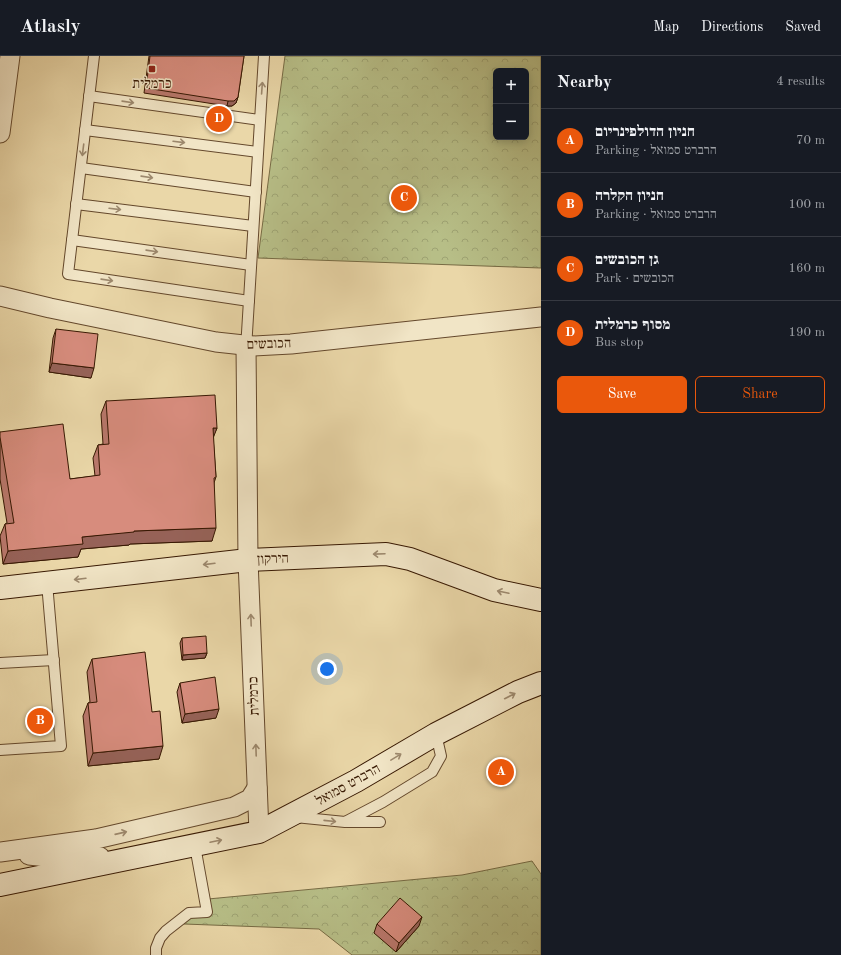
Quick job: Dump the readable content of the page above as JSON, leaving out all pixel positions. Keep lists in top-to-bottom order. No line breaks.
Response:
{"streets":{"main road":["הירקון","הרברט סמואל"],"street":["הכובשים","כרמלית"]},"crossings":[["הכובשים","כרמלית"],["הירקון","כרמלית"],["כרמלית","הרברט סמואל"]],"one_way":["הירקון","כרמלית","הרברט סמואל"],"places":{"transit":["כרמלית"]},"page":{"header":"Atlasly","nav":["Map","Directions","Saved"],"heading":["Nearby","4 results"],"map_buttons":["+","−"],"pins":["D","C","B","A"],"list":[{"mark":"A","name":"חניון הדולפינריום","note":"Parking · הרברט סמואל","value":"70 m"},{"mark":"B","name":"חניון הקלרה","note":"Parking · הרברט סמואל","value":"100 m"},{"mark":"C","name":"גן הכובשים","note":"Park · הכובשים","value":"160 m"},{"mark":"D","name":"מסוף כרמלית","note":"Bus stop","value":"190 m"}],"buttons":["Save","Share"]}}
